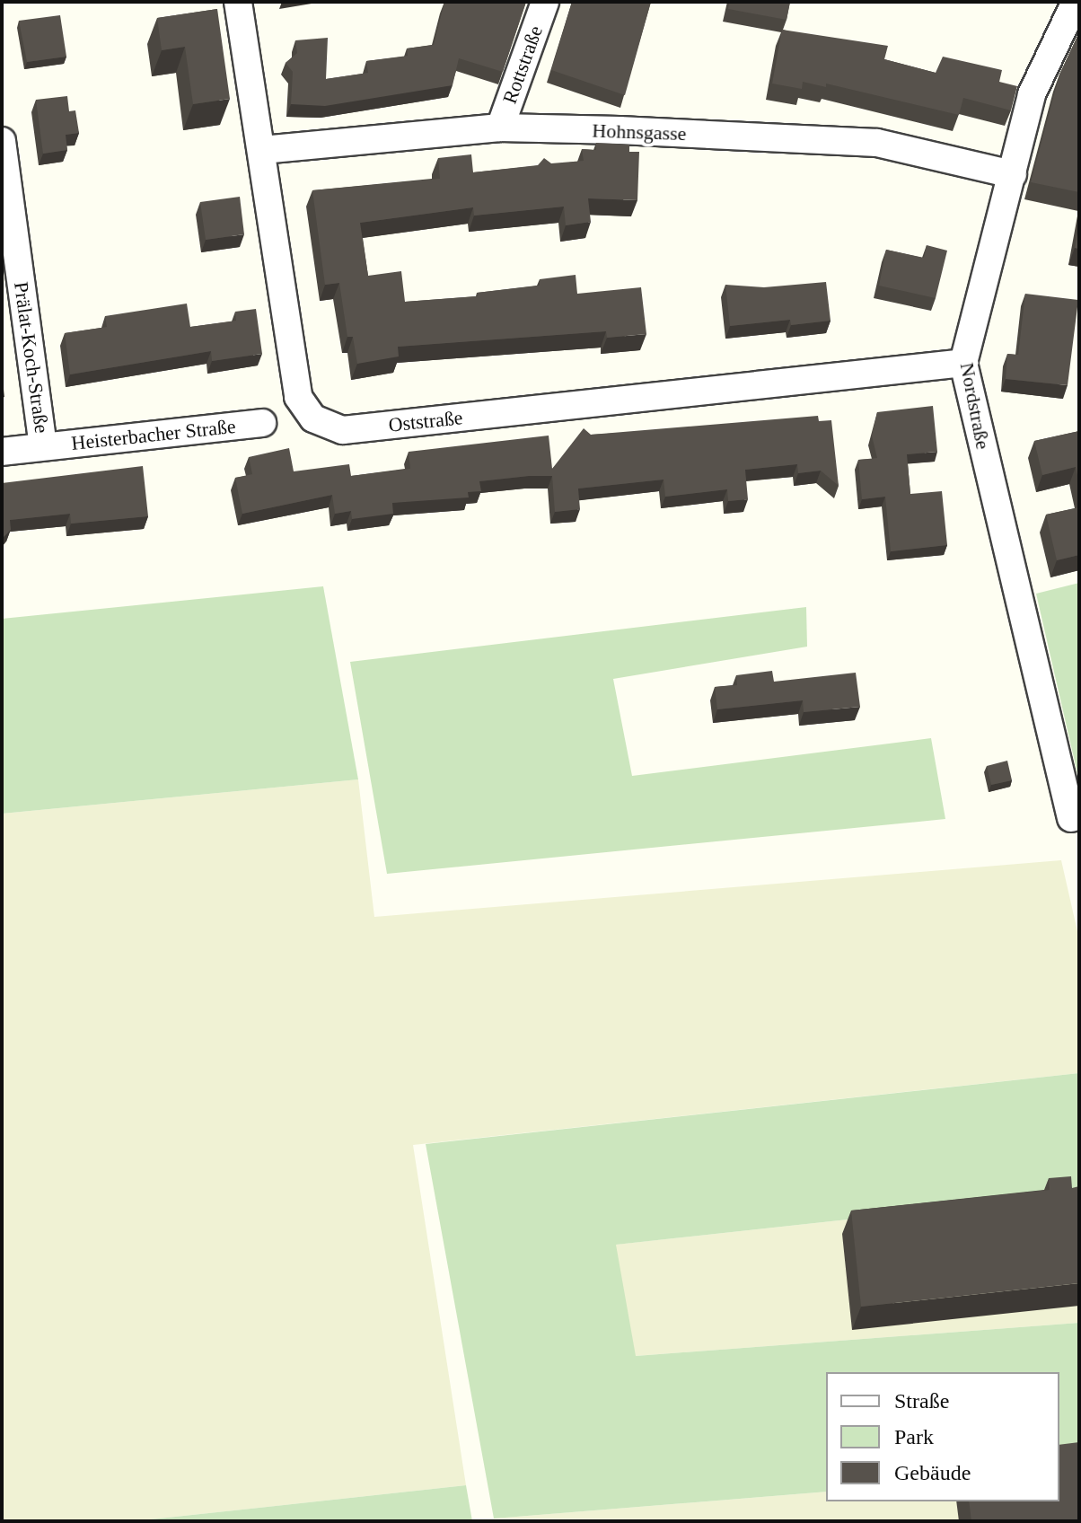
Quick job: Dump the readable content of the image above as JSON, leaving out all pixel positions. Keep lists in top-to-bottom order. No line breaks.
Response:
{"streets":{"street":["Rottstraße","Hohnsgasse","Prälat-Koch-Straße","Nordstraße","Oststraße","Heisterbacher Straße"]},"crossings":[["Rottstraße","Hohnsgasse"],["Hohnsgasse","Nordstraße"],["Hohnsgasse","Oststraße"],["Prälat-Koch-Straße","Heisterbacher Straße"],["Nordstraße","Oststraße"]],"legend":["Straße","Park","Gebäude"]}
